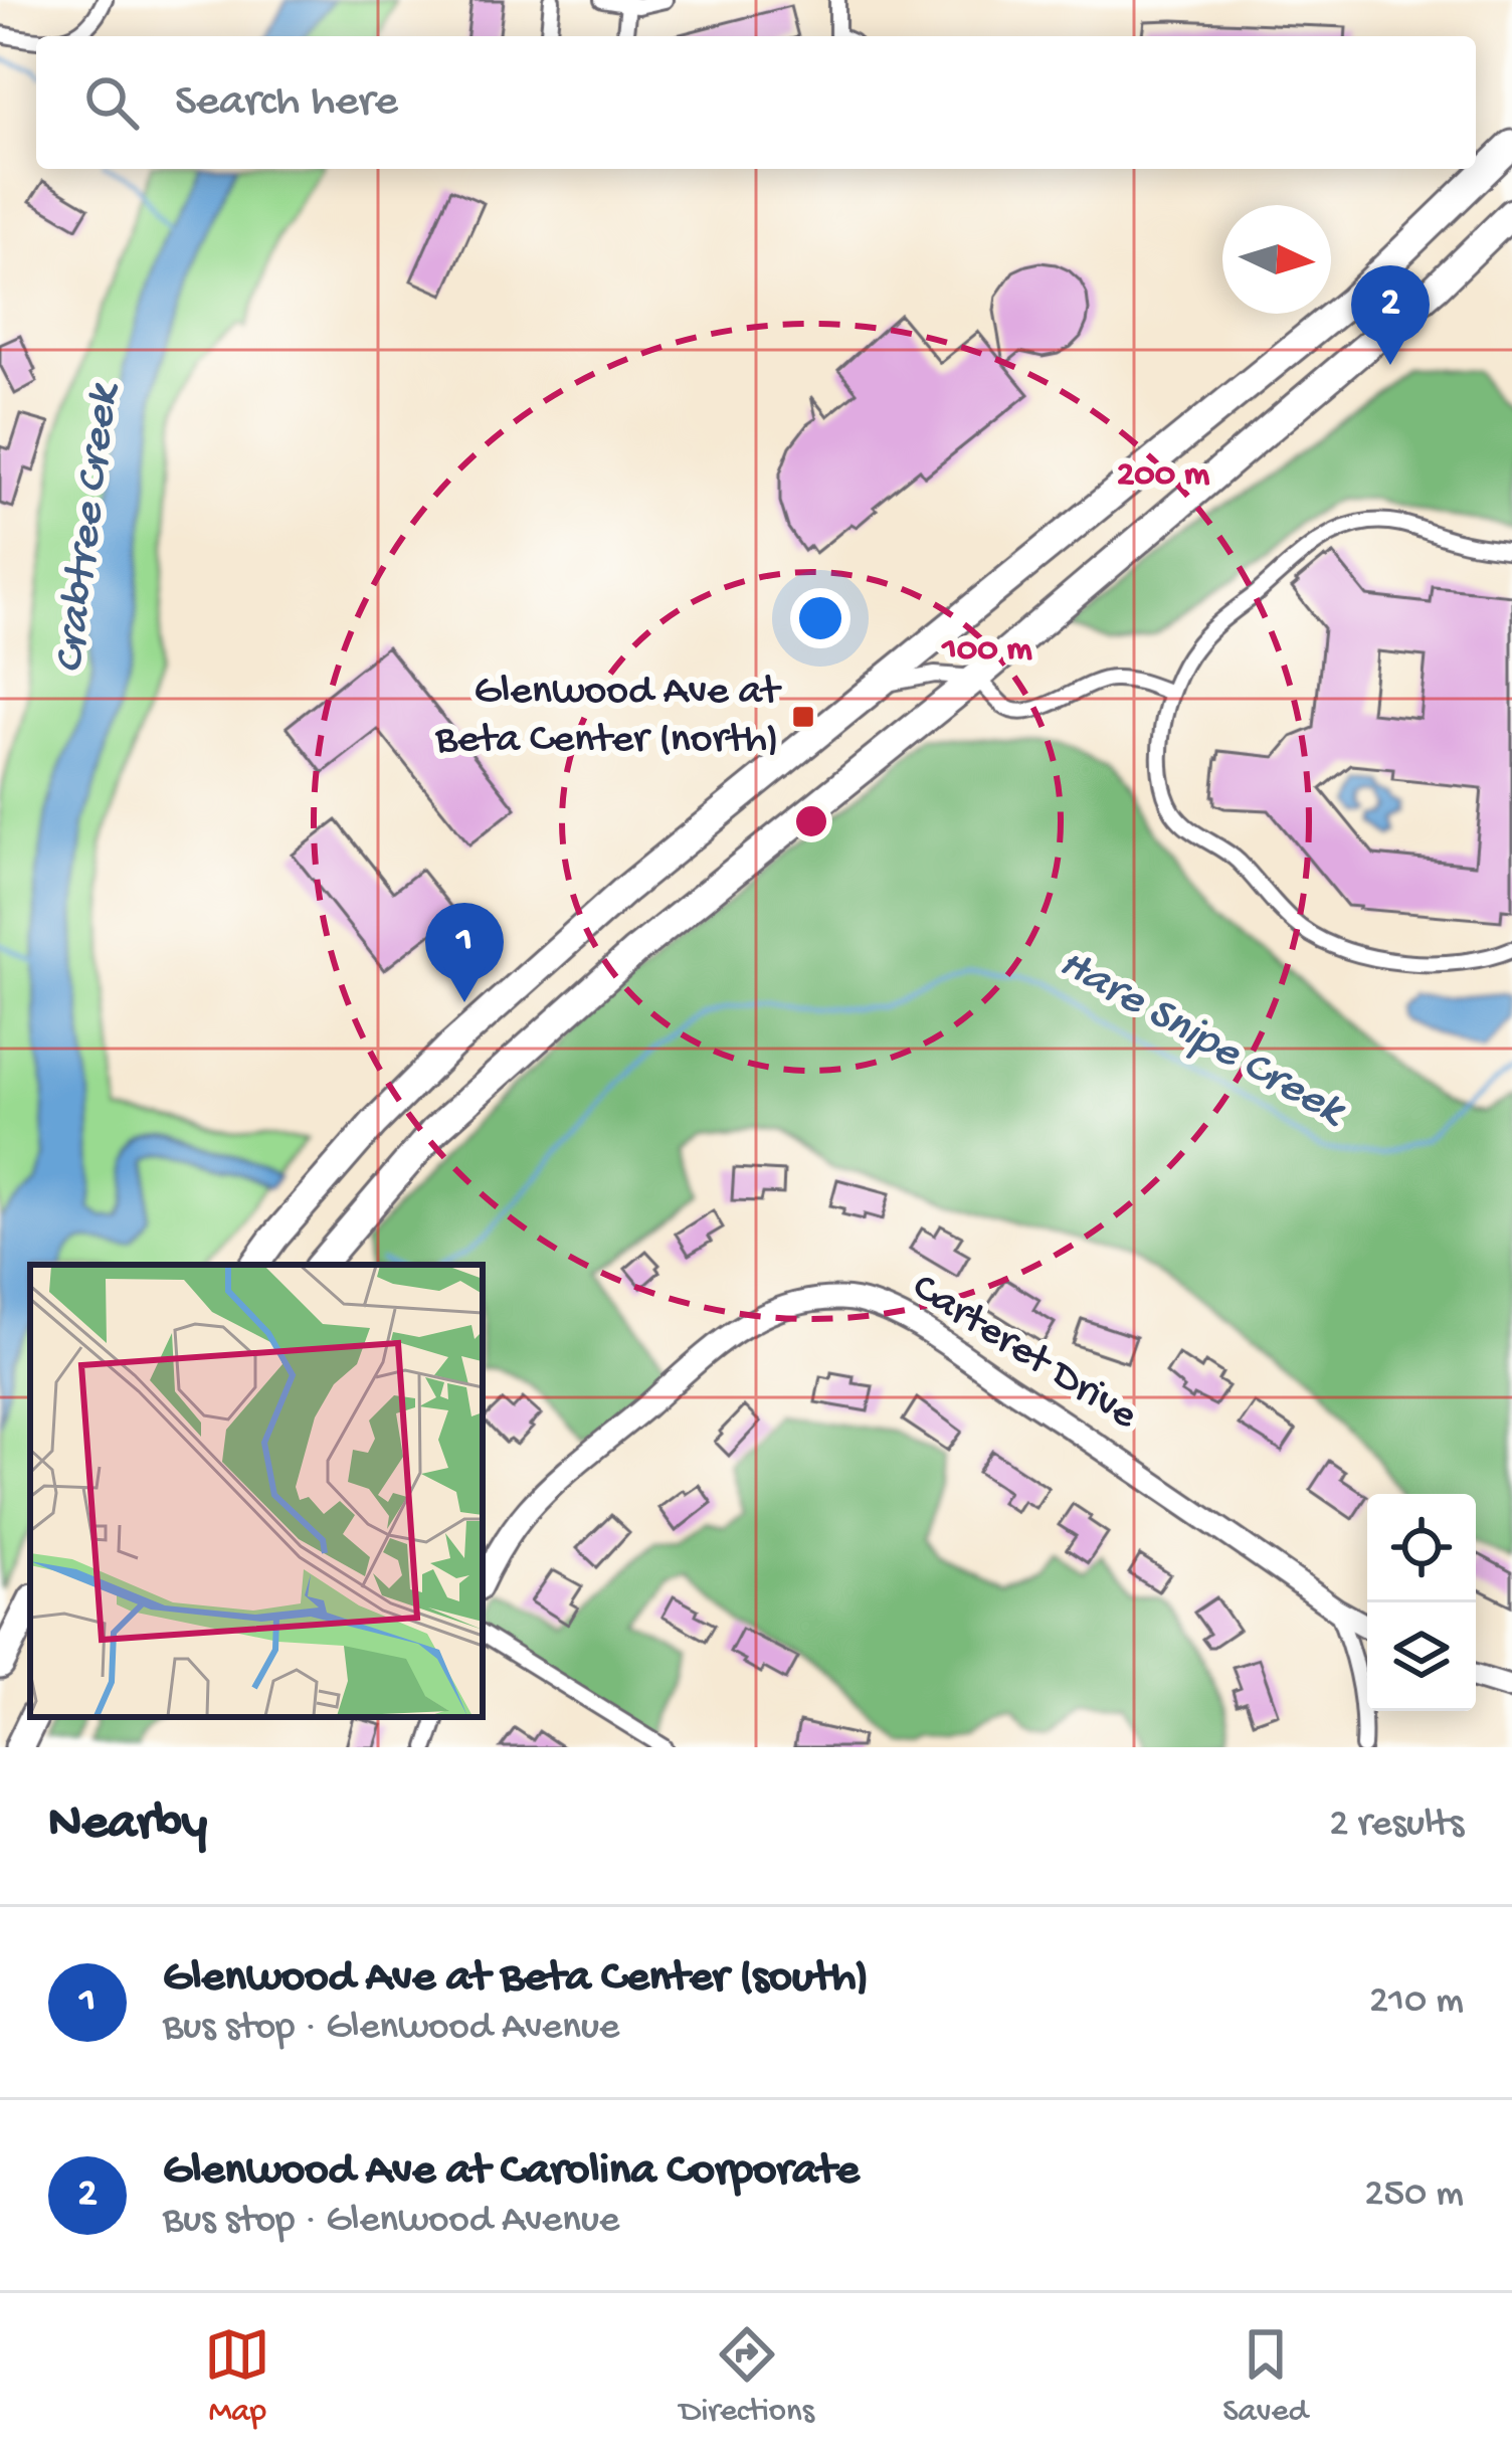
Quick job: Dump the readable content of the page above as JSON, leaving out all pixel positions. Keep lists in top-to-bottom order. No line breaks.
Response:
{"streets":{"street":["Carteret Drive"]},"water":["Crabtree Creek","Hare Snipe Creek"],"places":{"transit":["Glenwood Ave at Beta Center (north)"]},"north":"right","page":{"search":"Search here","pins":["2","1"],"heading":["Nearby","2 results"],"list":[{"mark":"1","name":"Glenwood Ave at Beta Center (south)","note":"Bus stop · Glenwood Avenue","value":"210 m"},{"mark":"2","name":"Glenwood Ave at Carolina Corporate","note":"Bus stop · Glenwood Avenue","value":"250 m"}],"nav":["Map","Directions","Saved"]},"rings":["200 m","100 m"]}
